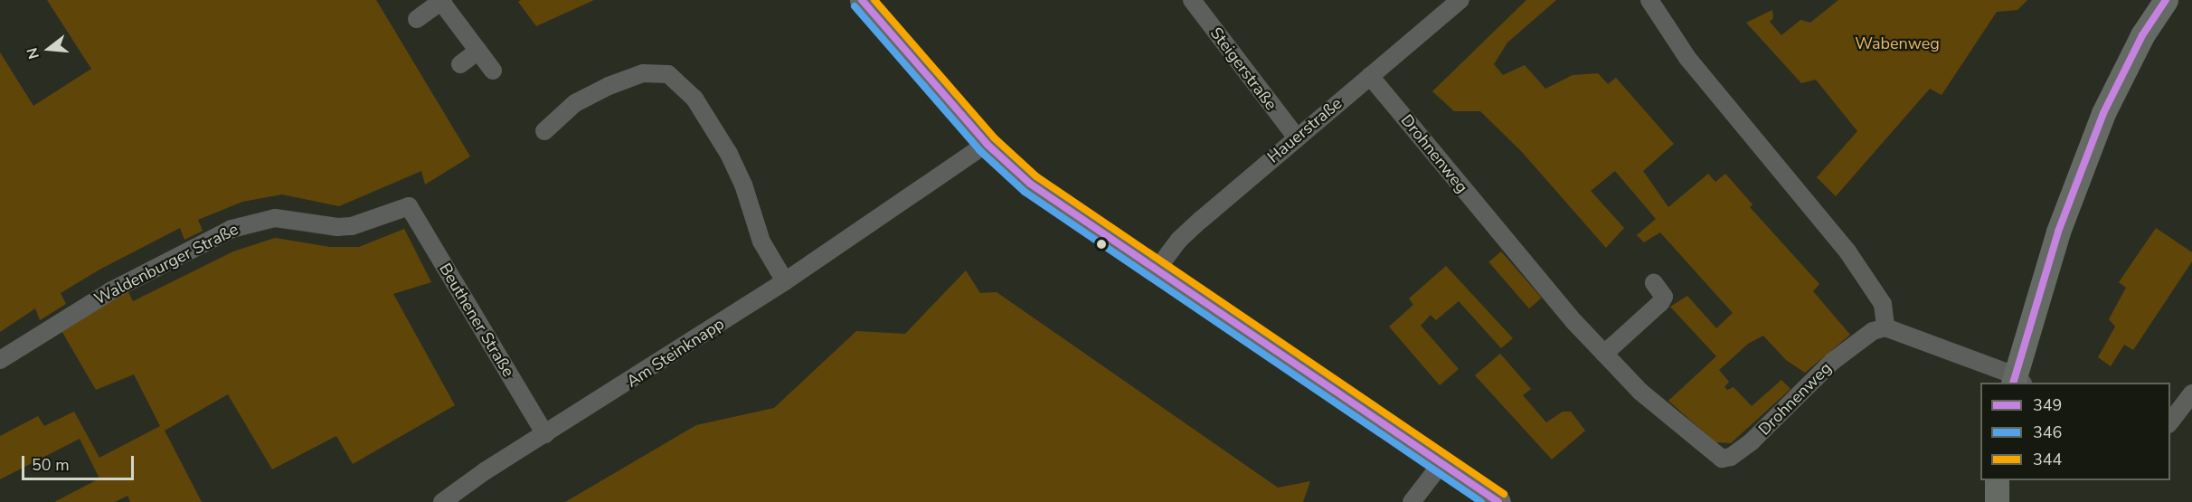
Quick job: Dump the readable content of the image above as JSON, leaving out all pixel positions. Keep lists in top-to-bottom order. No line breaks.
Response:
{"streets":{"street":["Steigerstraße","Hauerstraße","Drohnenweg","Waldenburger Straße","Beuthener Straße","Am Steinknapp"]},"crossings":[["Steigerstraße","Hauerstraße"],["Hauerstraße","Drohnenweg"],["Waldenburger Straße","Beuthener Straße"],["Beuthener Straße","Am Steinknapp"]],"parks":["Wabenweg"],"lines":["transit line 349","transit line 344","transit line 346"],"legend":["349","346","344"],"scale_bar":"50 m","north":"left"}
